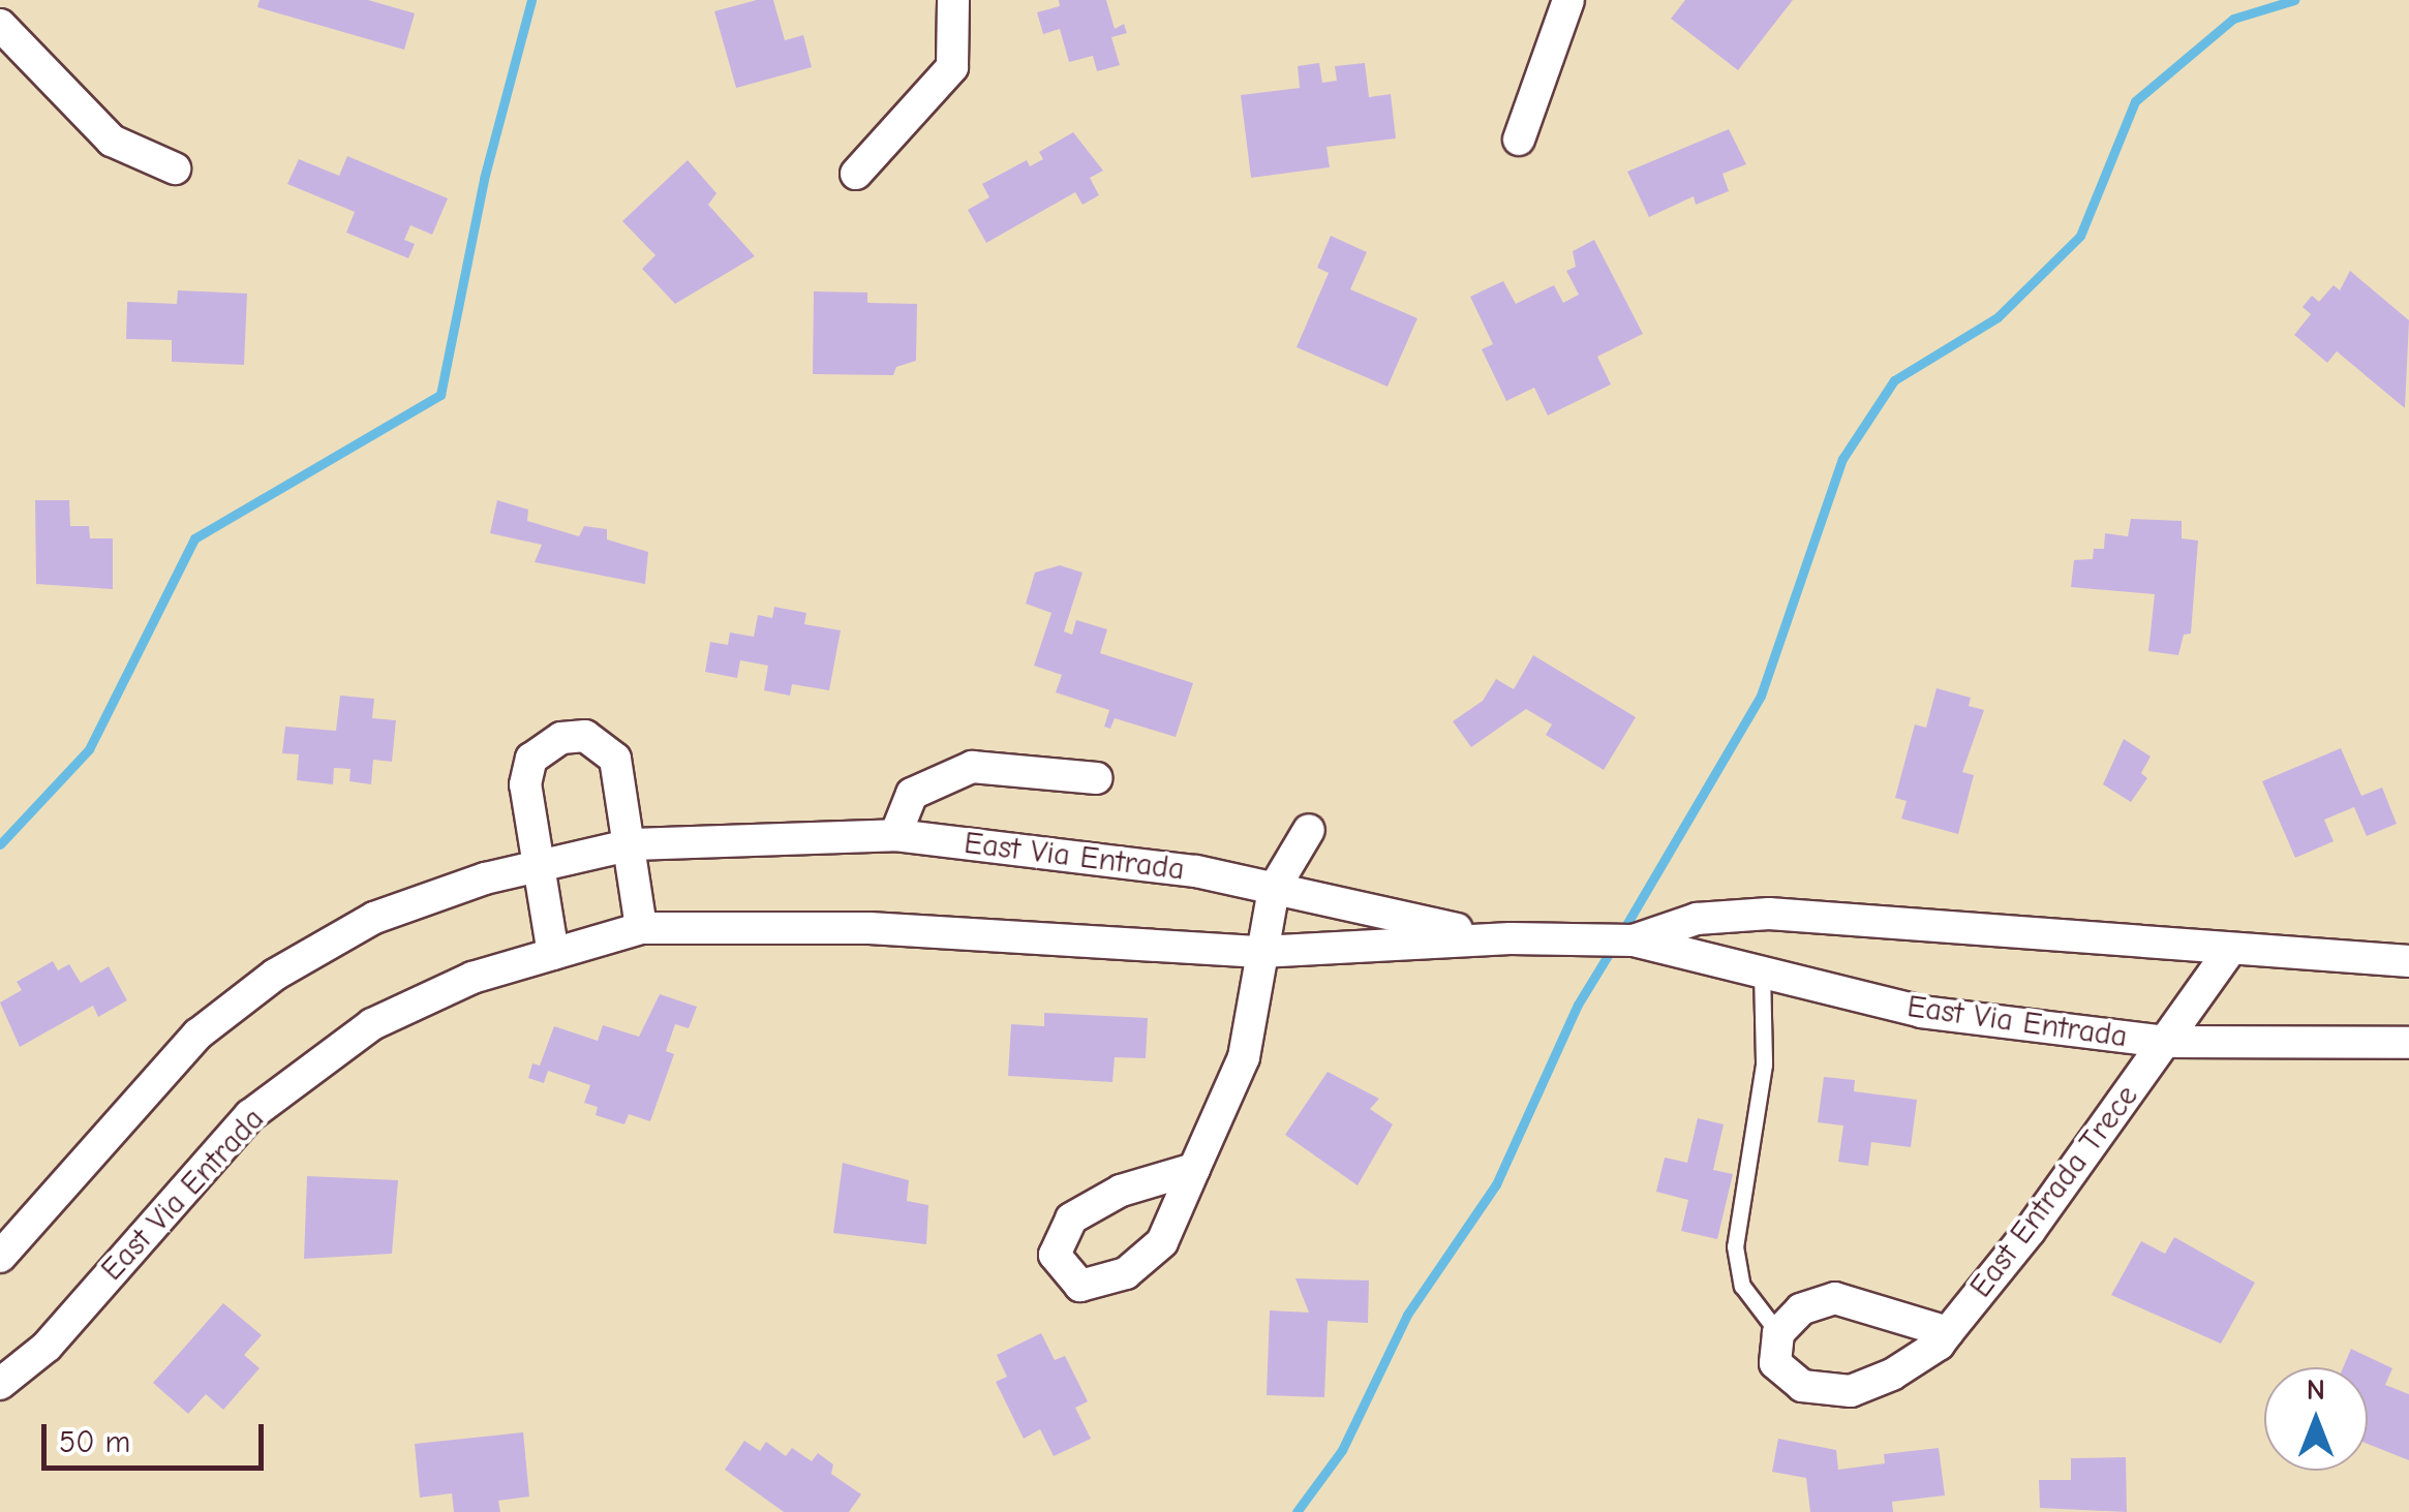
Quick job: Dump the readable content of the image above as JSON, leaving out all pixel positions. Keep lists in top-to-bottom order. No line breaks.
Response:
{"streets":{"street":["East Via Entrada","East Entrada Trece"]},"crossings":[["East Via Entrada","East Entrada Trece"]],"scale_bar":"50 m","north":"top"}
